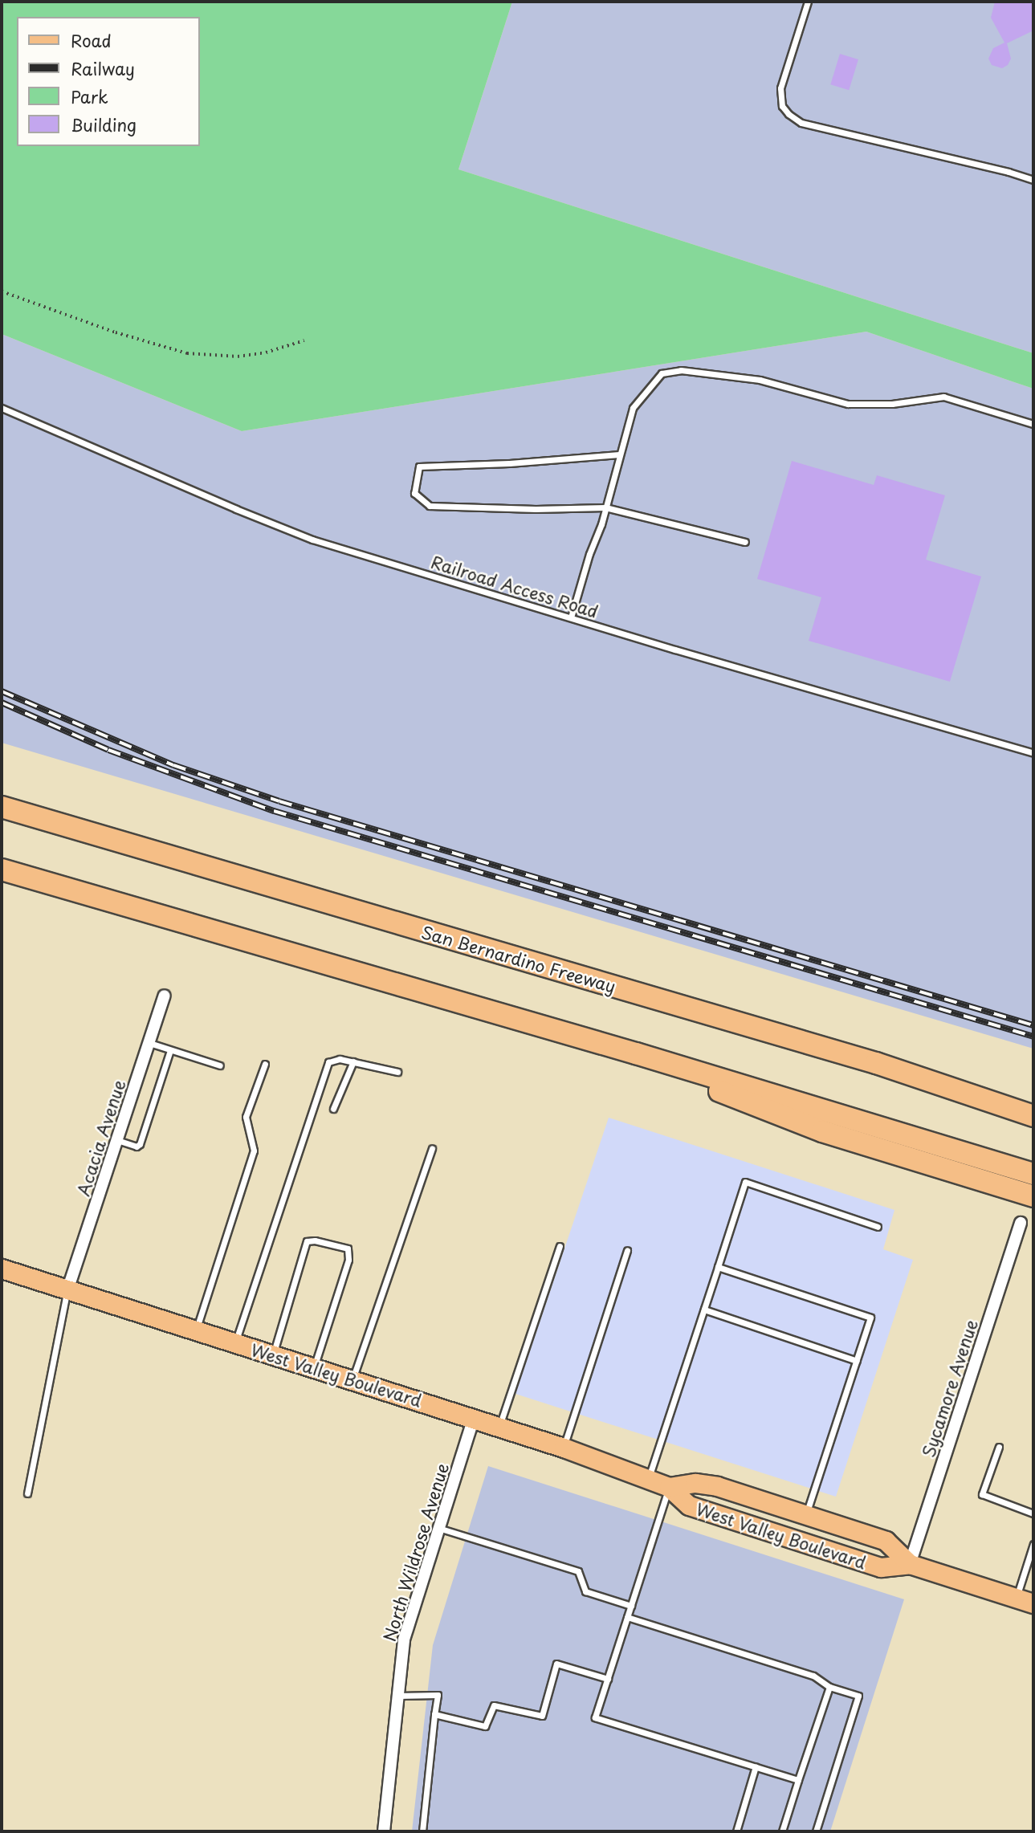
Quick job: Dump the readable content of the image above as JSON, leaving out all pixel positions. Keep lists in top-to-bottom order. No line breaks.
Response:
{"streets":{"highway":["San Bernardino Freeway"],"main road":["West Valley Boulevard"],"street":["Acacia Avenue","Sycamore Avenue","North Wildrose Avenue"],"lane":["Railroad Access Road"]},"crossings":[["Acacia Avenue","West Valley Boulevard"],["West Valley Boulevard","Sycamore Avenue"],["West Valley Boulevard","North Wildrose Avenue"]],"legend":["Road","Railway","Park","Building"]}
